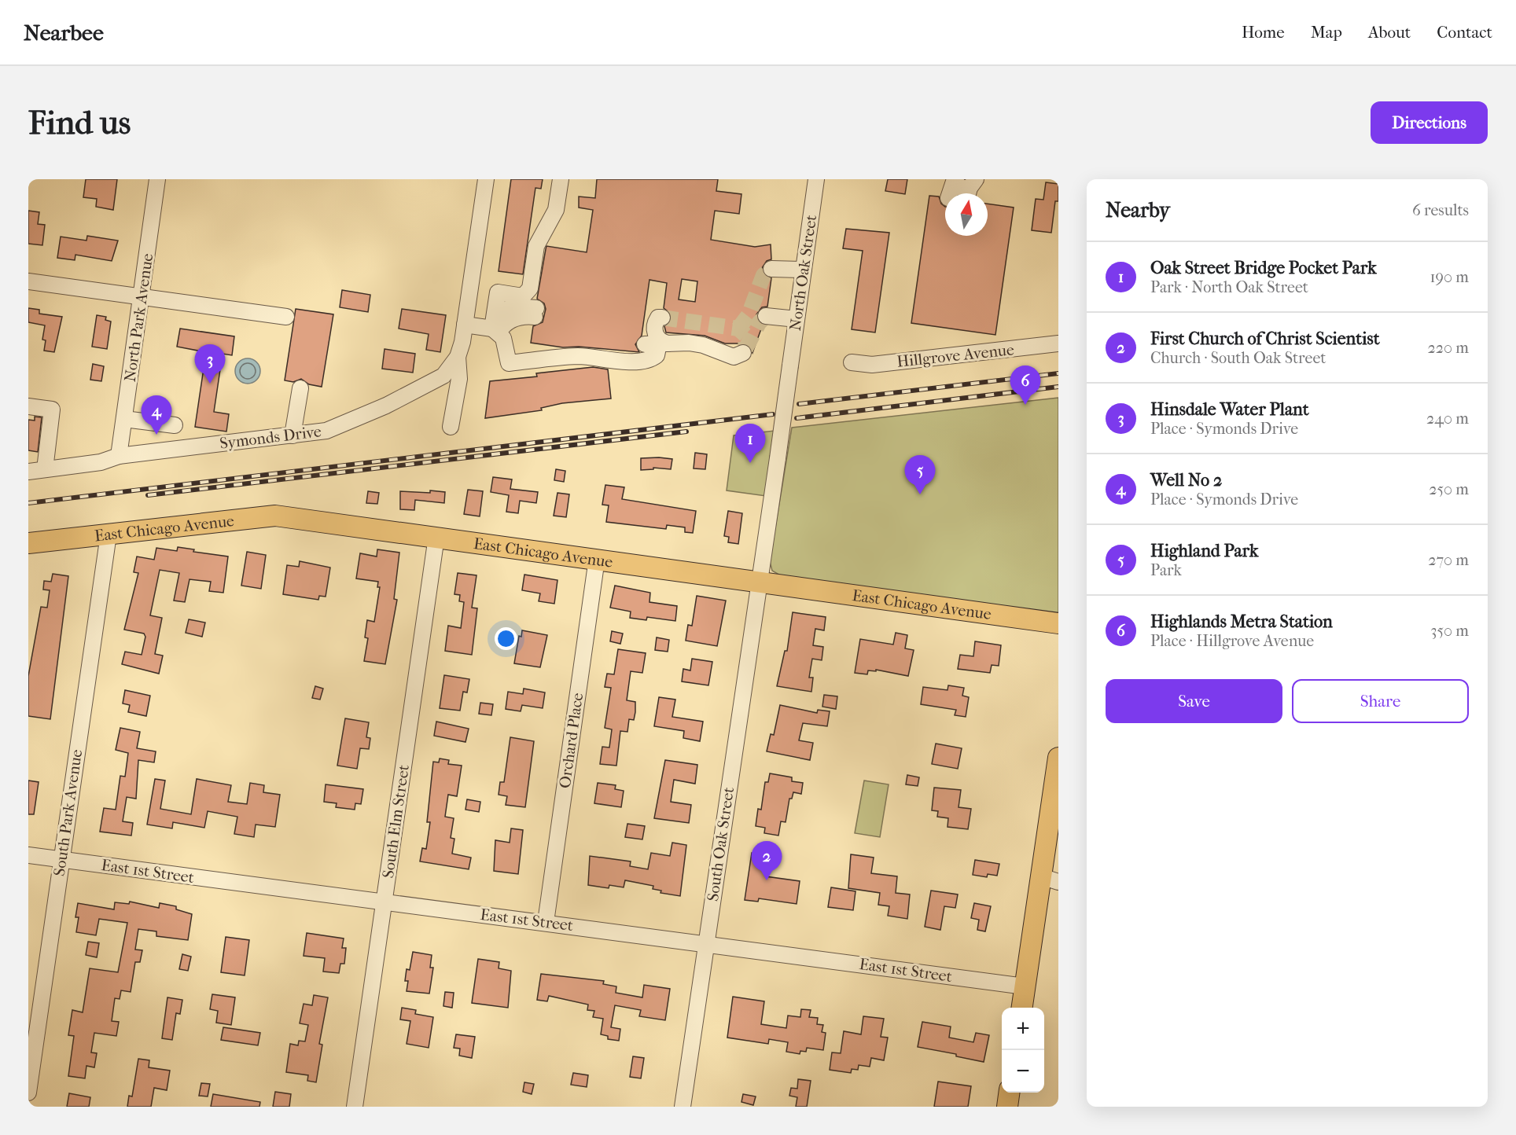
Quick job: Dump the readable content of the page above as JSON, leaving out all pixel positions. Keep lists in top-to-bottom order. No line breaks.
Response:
{"streets":{"main road":["East Chicago Avenue"],"street":["North Oak Street","North Park Avenue","Hillgrove Avenue","Symonds Drive","Orchard Place","South Park Avenue","South Elm Street","South Oak Street","East 1st Street"]},"crossings":[["North Oak Street","East Chicago Avenue"],["North Oak Street","South Oak Street"],["North Park Avenue","Symonds Drive"],["East Chicago Avenue","Orchard Place"],["East Chicago Avenue","South Park Avenue"],["East Chicago Avenue","South Elm Street"],["East Chicago Avenue","South Oak Street"],["Orchard Place","East 1st Street"],["South Park Avenue","East 1st Street"],["South Elm Street","East 1st Street"],["South Oak Street","East 1st Street"]],"north":"top","page":{"header":"Nearbee","nav":["Home","Map","About","Contact"],"buttons":["Directions",["Save","Share"]],"title":"Find us","heading":["Nearby","6 results"],"list":[{"mark":"1","name":"Oak Street Bridge Pocket Park","note":"Park · North Oak Street","value":"190 m"},{"mark":"2","name":"First Church of Christ Scientist","note":"Church · South Oak Street","value":"220 m"},{"mark":"3","name":"Hinsdale Water Plant","note":"Place · Symonds Drive","value":"240 m"},{"mark":"4","name":"Well No 2","note":"Place · Symonds Drive","value":"250 m"},{"mark":"5","name":"Highland Park","note":"Park","value":"270 m"},{"mark":"6","name":"Highlands Metra Station","note":"Place · Hillgrove Avenue","value":"350 m"}],"pins":["3","6","4","1","5","2"],"map_buttons":["+","−"]}}
